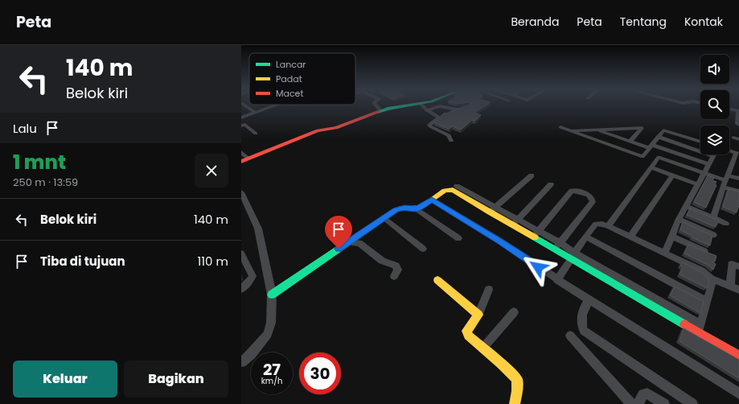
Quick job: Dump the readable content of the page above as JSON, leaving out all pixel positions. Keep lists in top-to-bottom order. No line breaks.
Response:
{"legend":["Lancar","Padat","Macet"],"page":{"header":"Peta","nav":["Beranda","Peta","Tentang","Kontak"],"turn":["140 m","Belok kiri"],"then":"Lalu","heading":["1 mnt","250 m · 13:59"],"list":[{"name":"Belok kiri","value":"140 m"},{"name":"Tiba di tujuan","value":"110 m"}],"speed":"27 km/h","limit":"30","buttons":["Keluar","Bagikan"]}}
